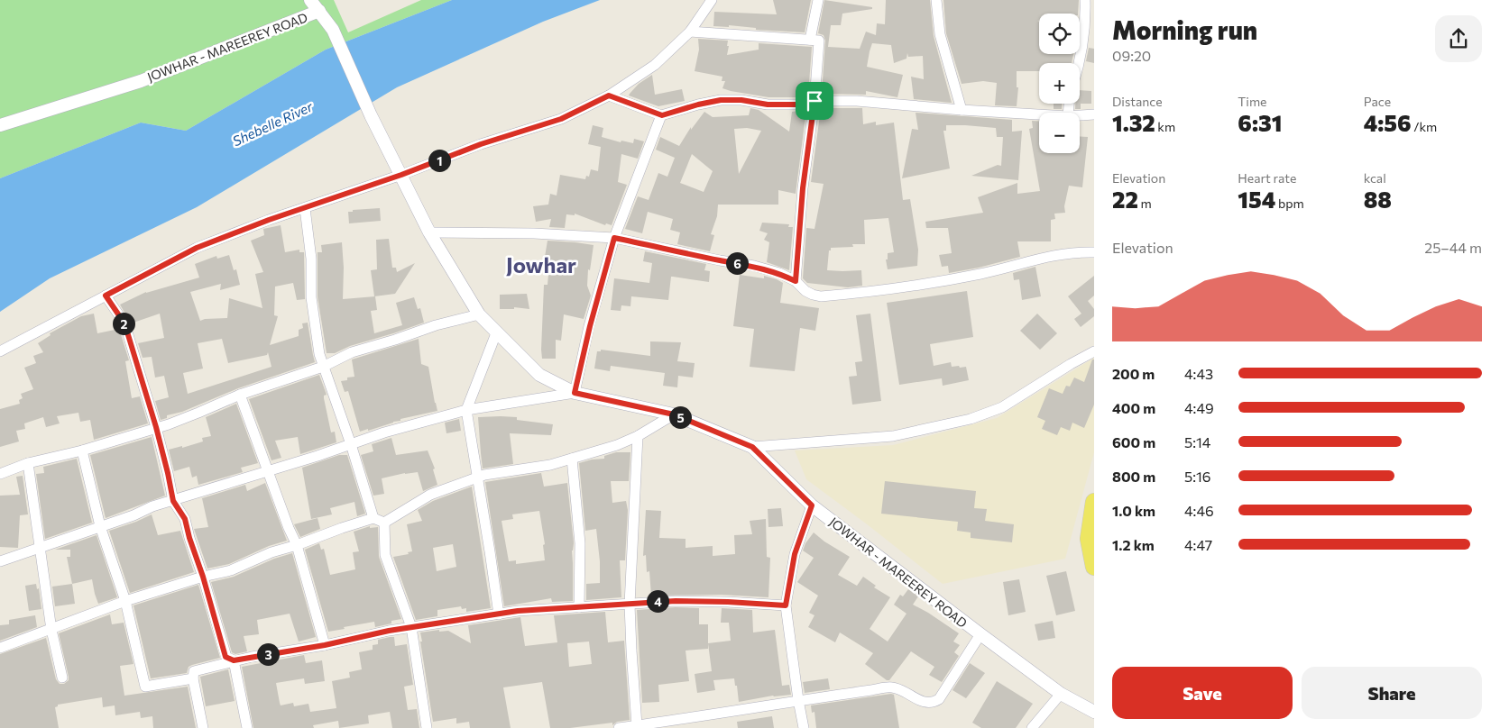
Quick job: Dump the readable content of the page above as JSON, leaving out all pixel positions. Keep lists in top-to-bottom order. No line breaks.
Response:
{"streets":{"street":["JOWHAR - MAREEREY ROAD"]},"districts":["Jowhar"],"water":["Shebelle River"],"page":{"heading":["Morning run","09:20"],"map_buttons":["+","−"],"stats":[["Distance","1.32 km"],["Time","6:31"],["Pace","4:56 /km"],["Elevation","22 m"],["Heart rate","154 bpm"],["kcal","88"]],"pins":["1","6","2","5","4","3"],"chart":["Elevation","25–44 m"],"list":[{"name":"200 m","note":"4:43"},{"name":"400 m","note":"4:49"},{"name":"600 m","note":"5:14"},{"name":"800 m","note":"5:16"},{"name":"1.0 km","note":"4:46"},{"name":"1.2 km","note":"4:47"}],"buttons":["Save","Share"]}}
